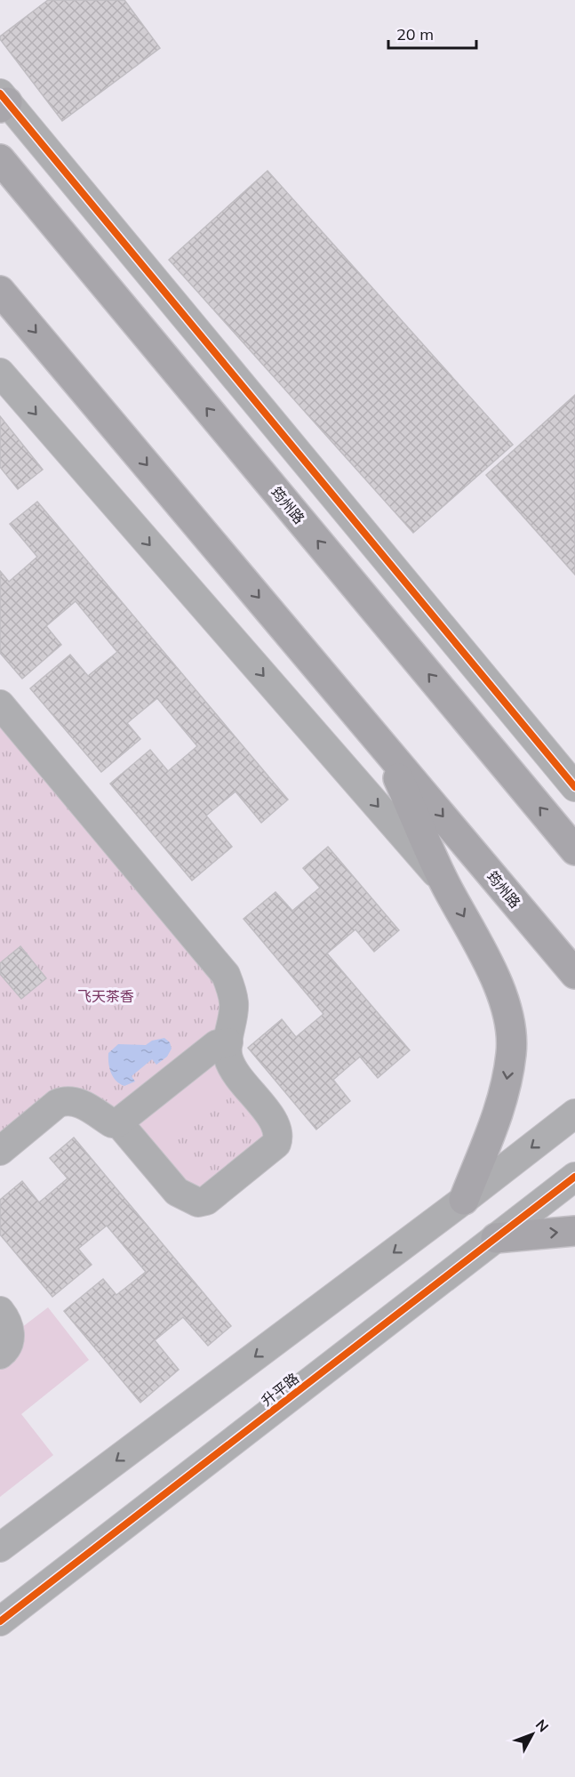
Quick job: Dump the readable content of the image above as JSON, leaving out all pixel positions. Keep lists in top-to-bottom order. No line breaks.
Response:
{"streets":{"main road":["筠州路"],"street":["升平路"]},"parks":["飞天茶香"],"scale_bar":"20 m","north":"top right"}
